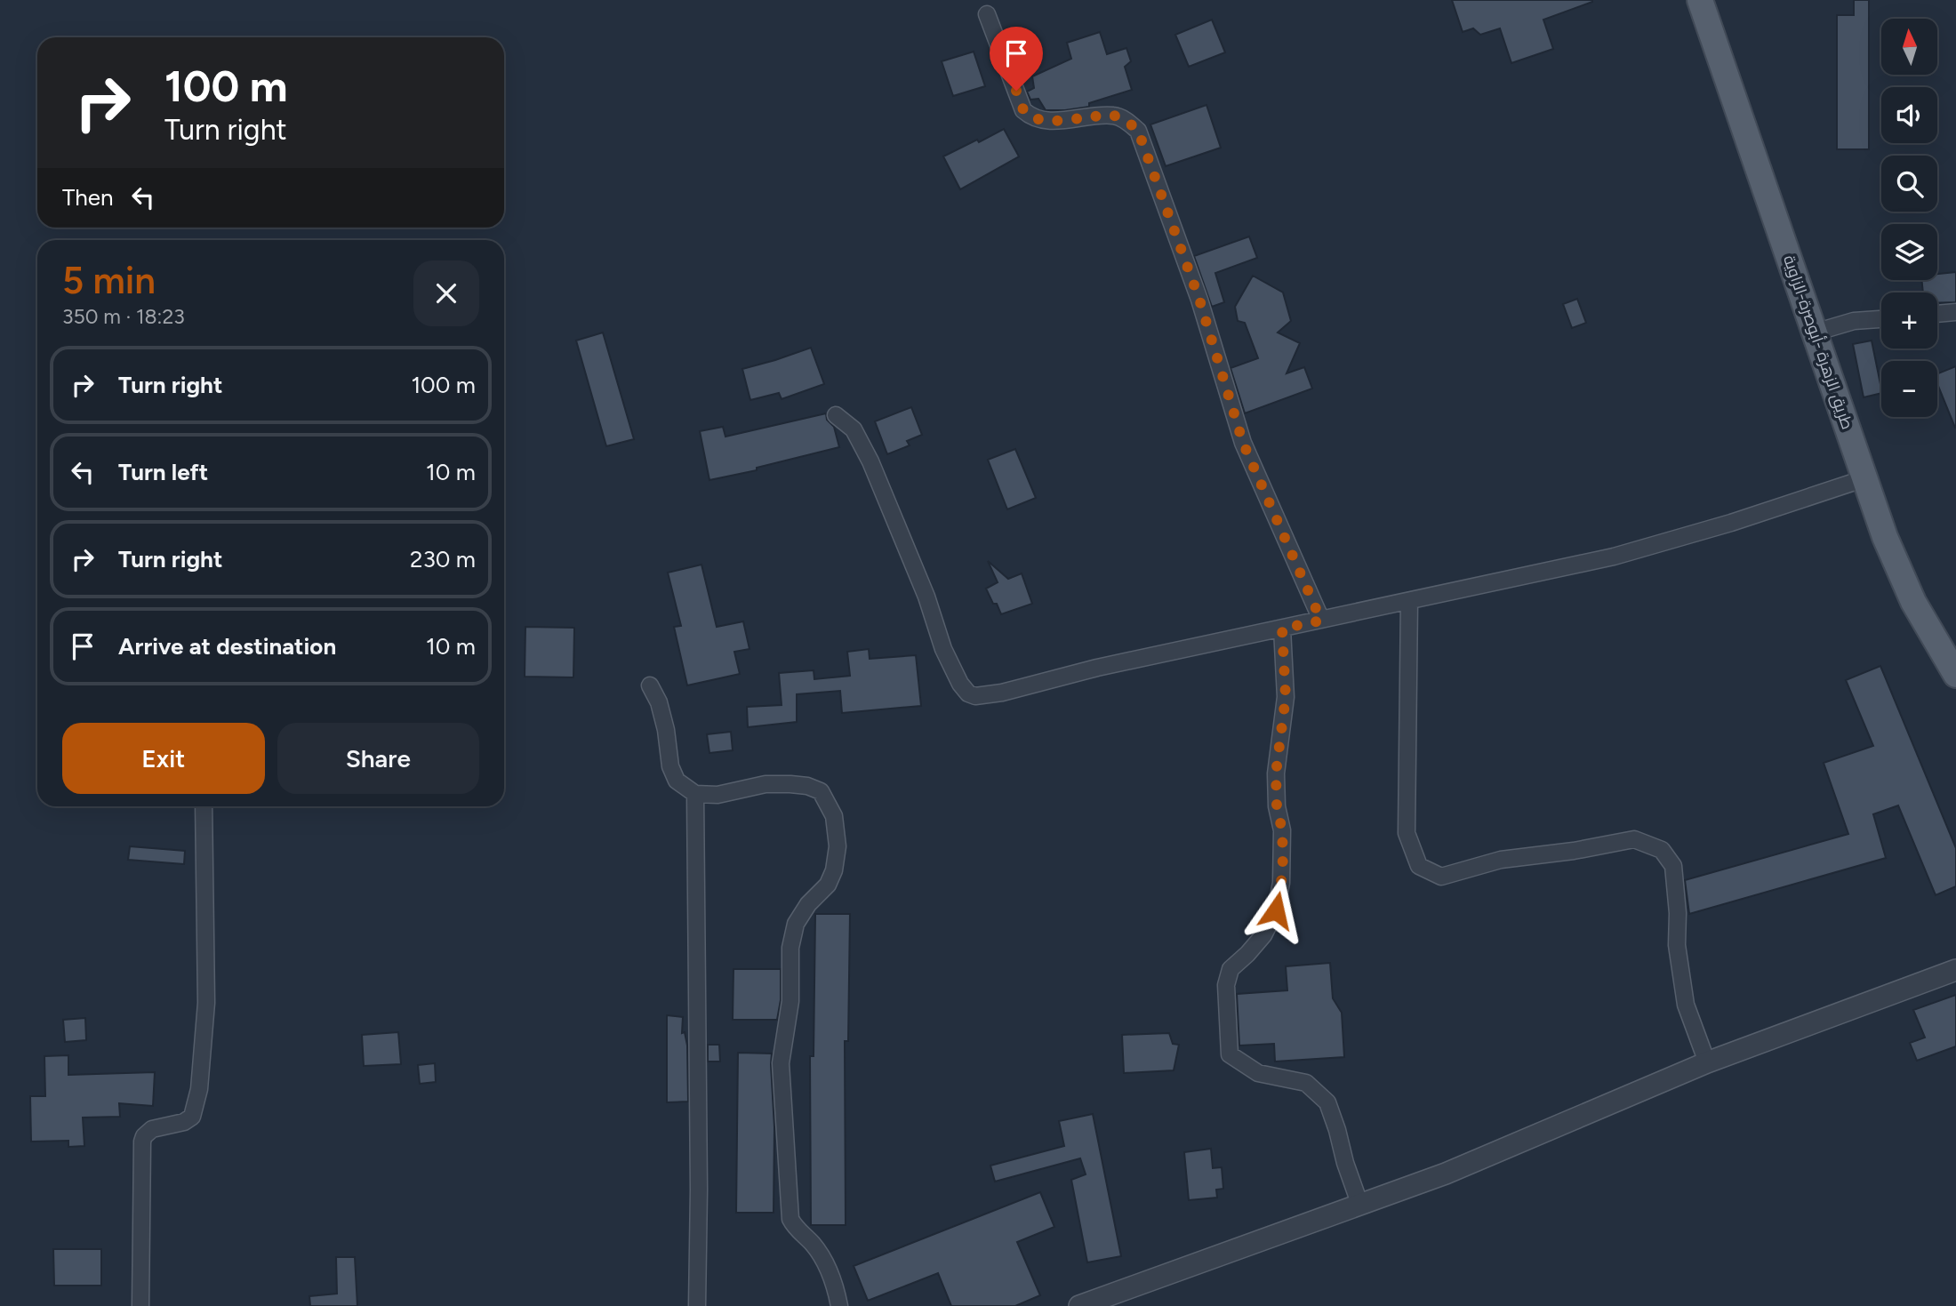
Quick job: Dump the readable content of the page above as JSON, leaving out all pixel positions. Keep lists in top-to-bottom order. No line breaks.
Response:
{"streets":{"main road":["طريق الزهرة -أبوصرة-الزاوية"]},"north":"top","page":{"map_buttons":["+","−"],"turn":["100 m","Turn right"],"then":"Then","heading":["5 min","350 m · 18:23"],"list":[{"name":"Turn right","value":"100 m"},{"name":"Turn left","value":"10 m"},{"name":"Turn right","value":"230 m"},{"name":"Arrive at destination","value":"10 m"}],"buttons":["Exit","Share"]}}
